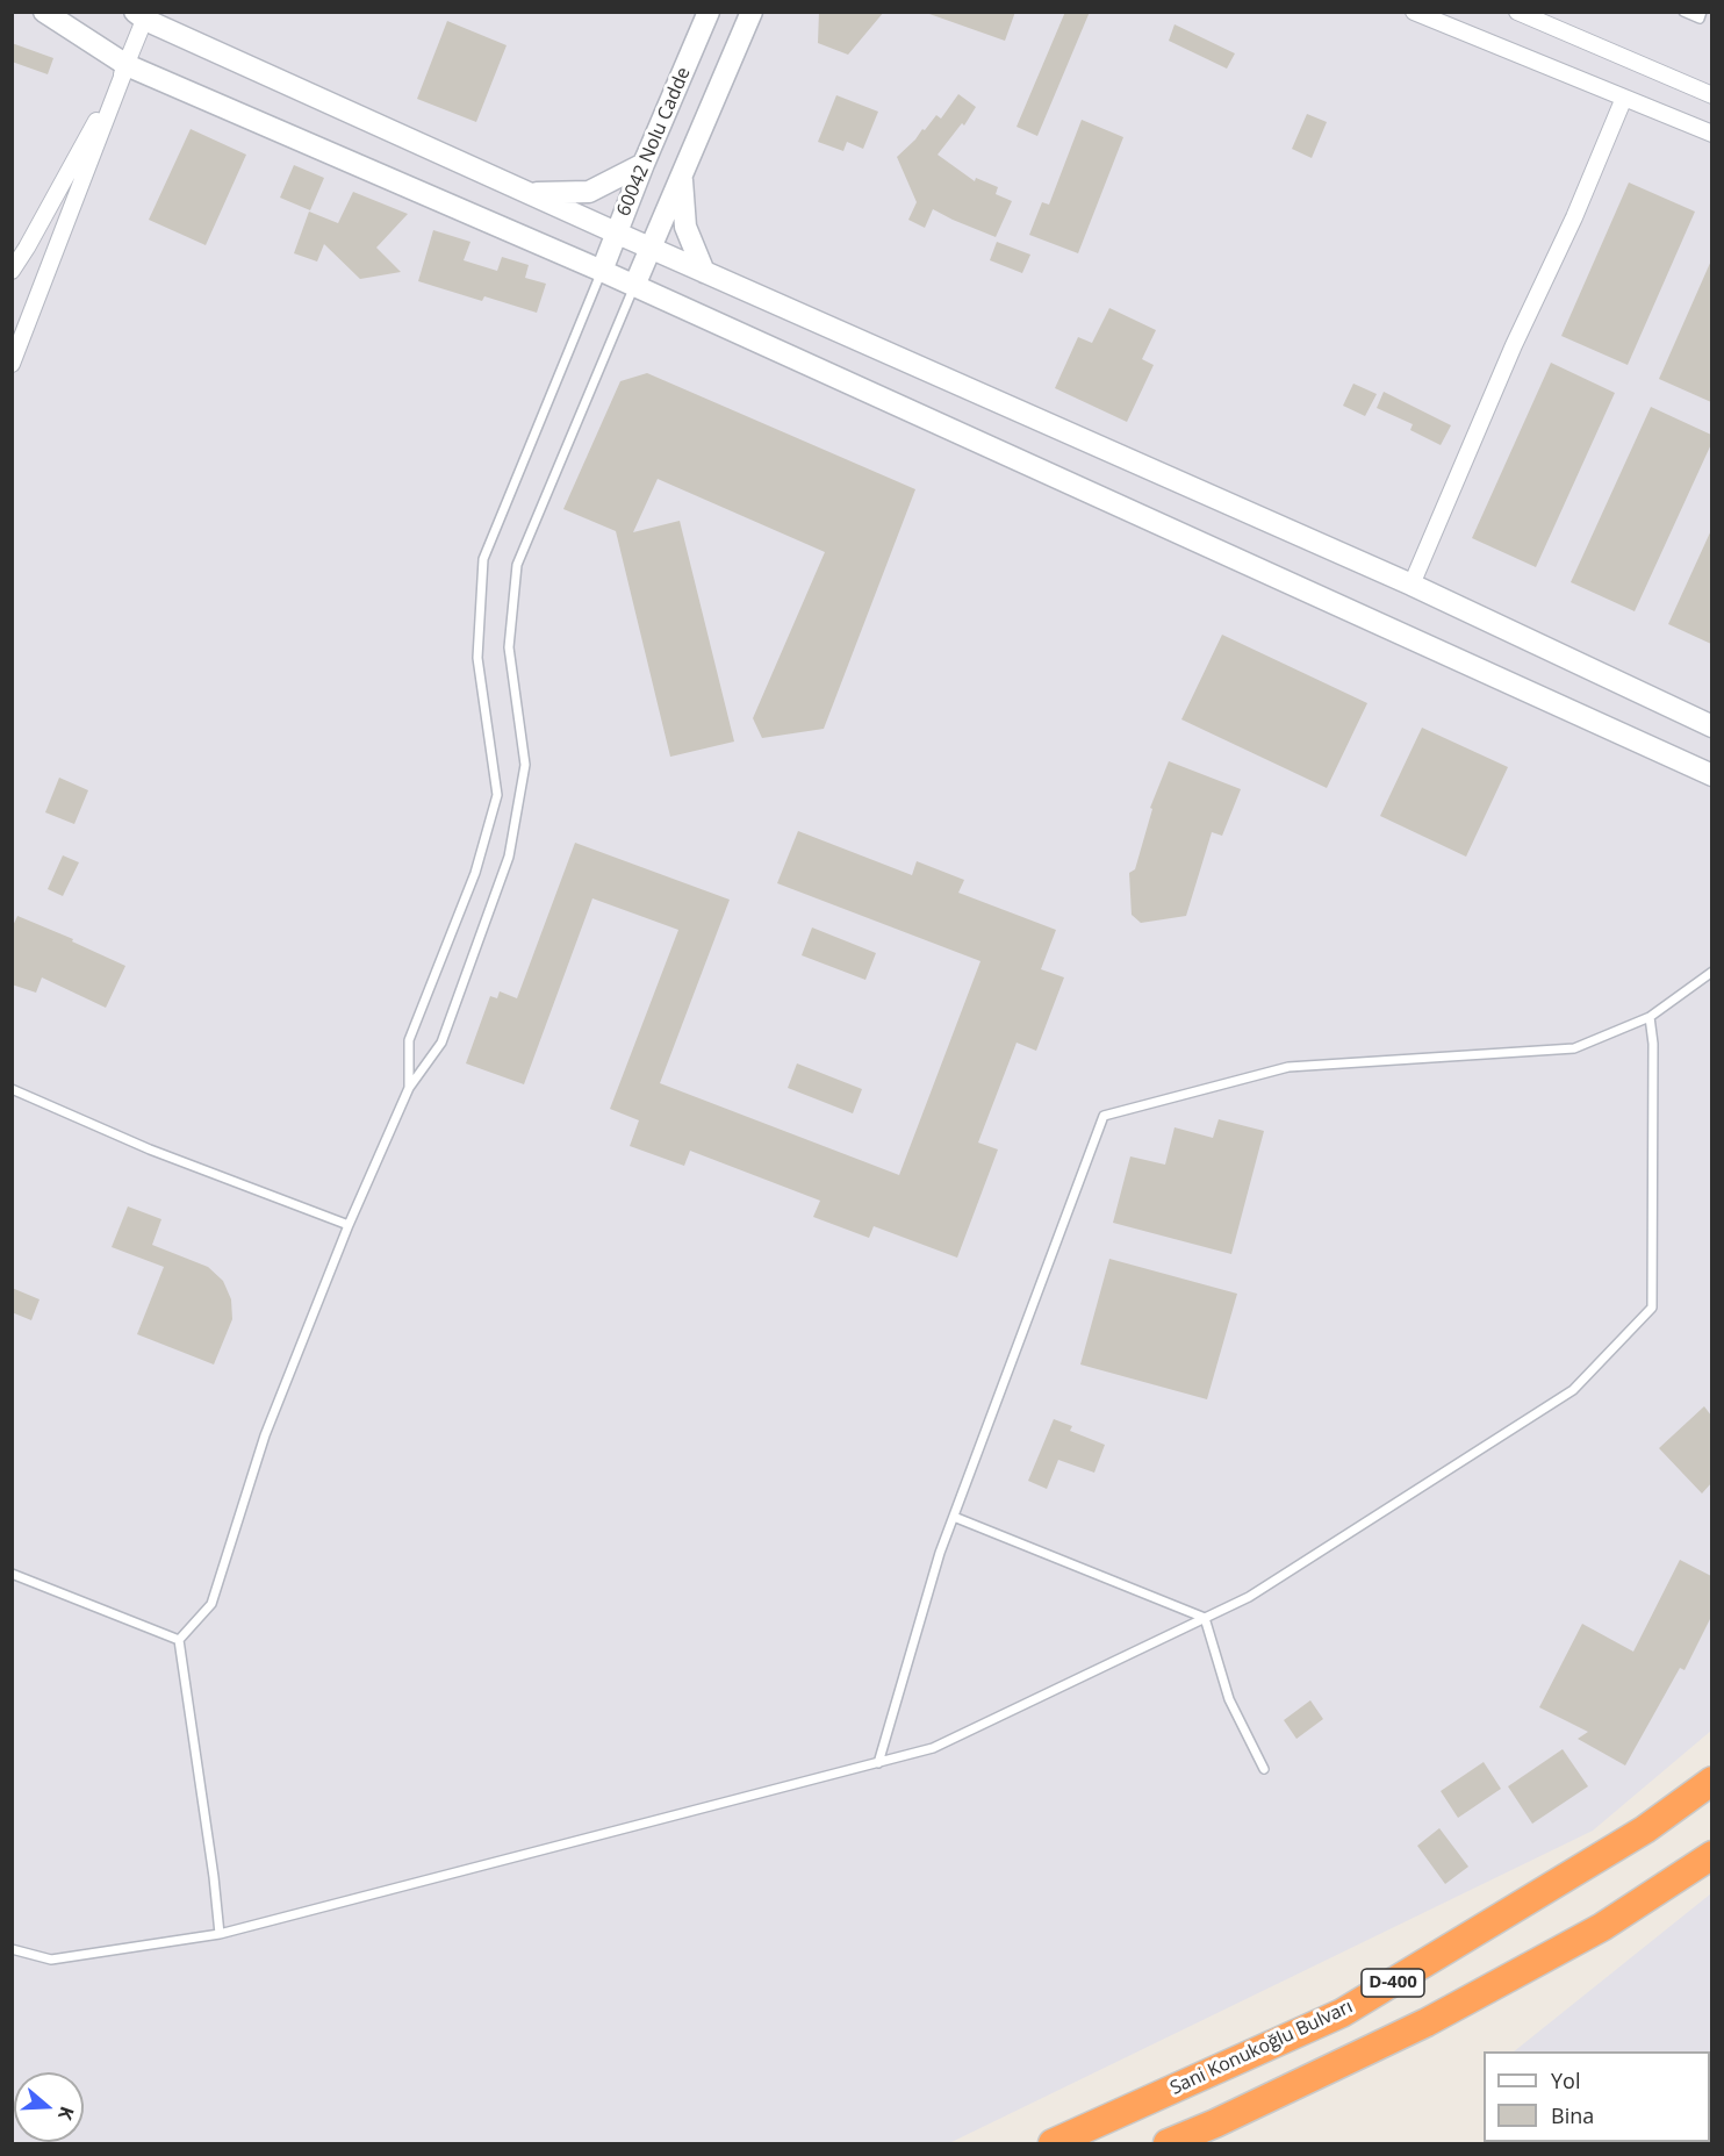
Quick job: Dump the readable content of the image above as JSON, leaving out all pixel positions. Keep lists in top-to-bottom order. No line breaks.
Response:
{"streets":{"highway":["D-400","Sani Konukoğlu Bulvarı"],"main road":["60042 Nolu Cadde"]},"legend":["Yol","Bina"],"north":"right"}
